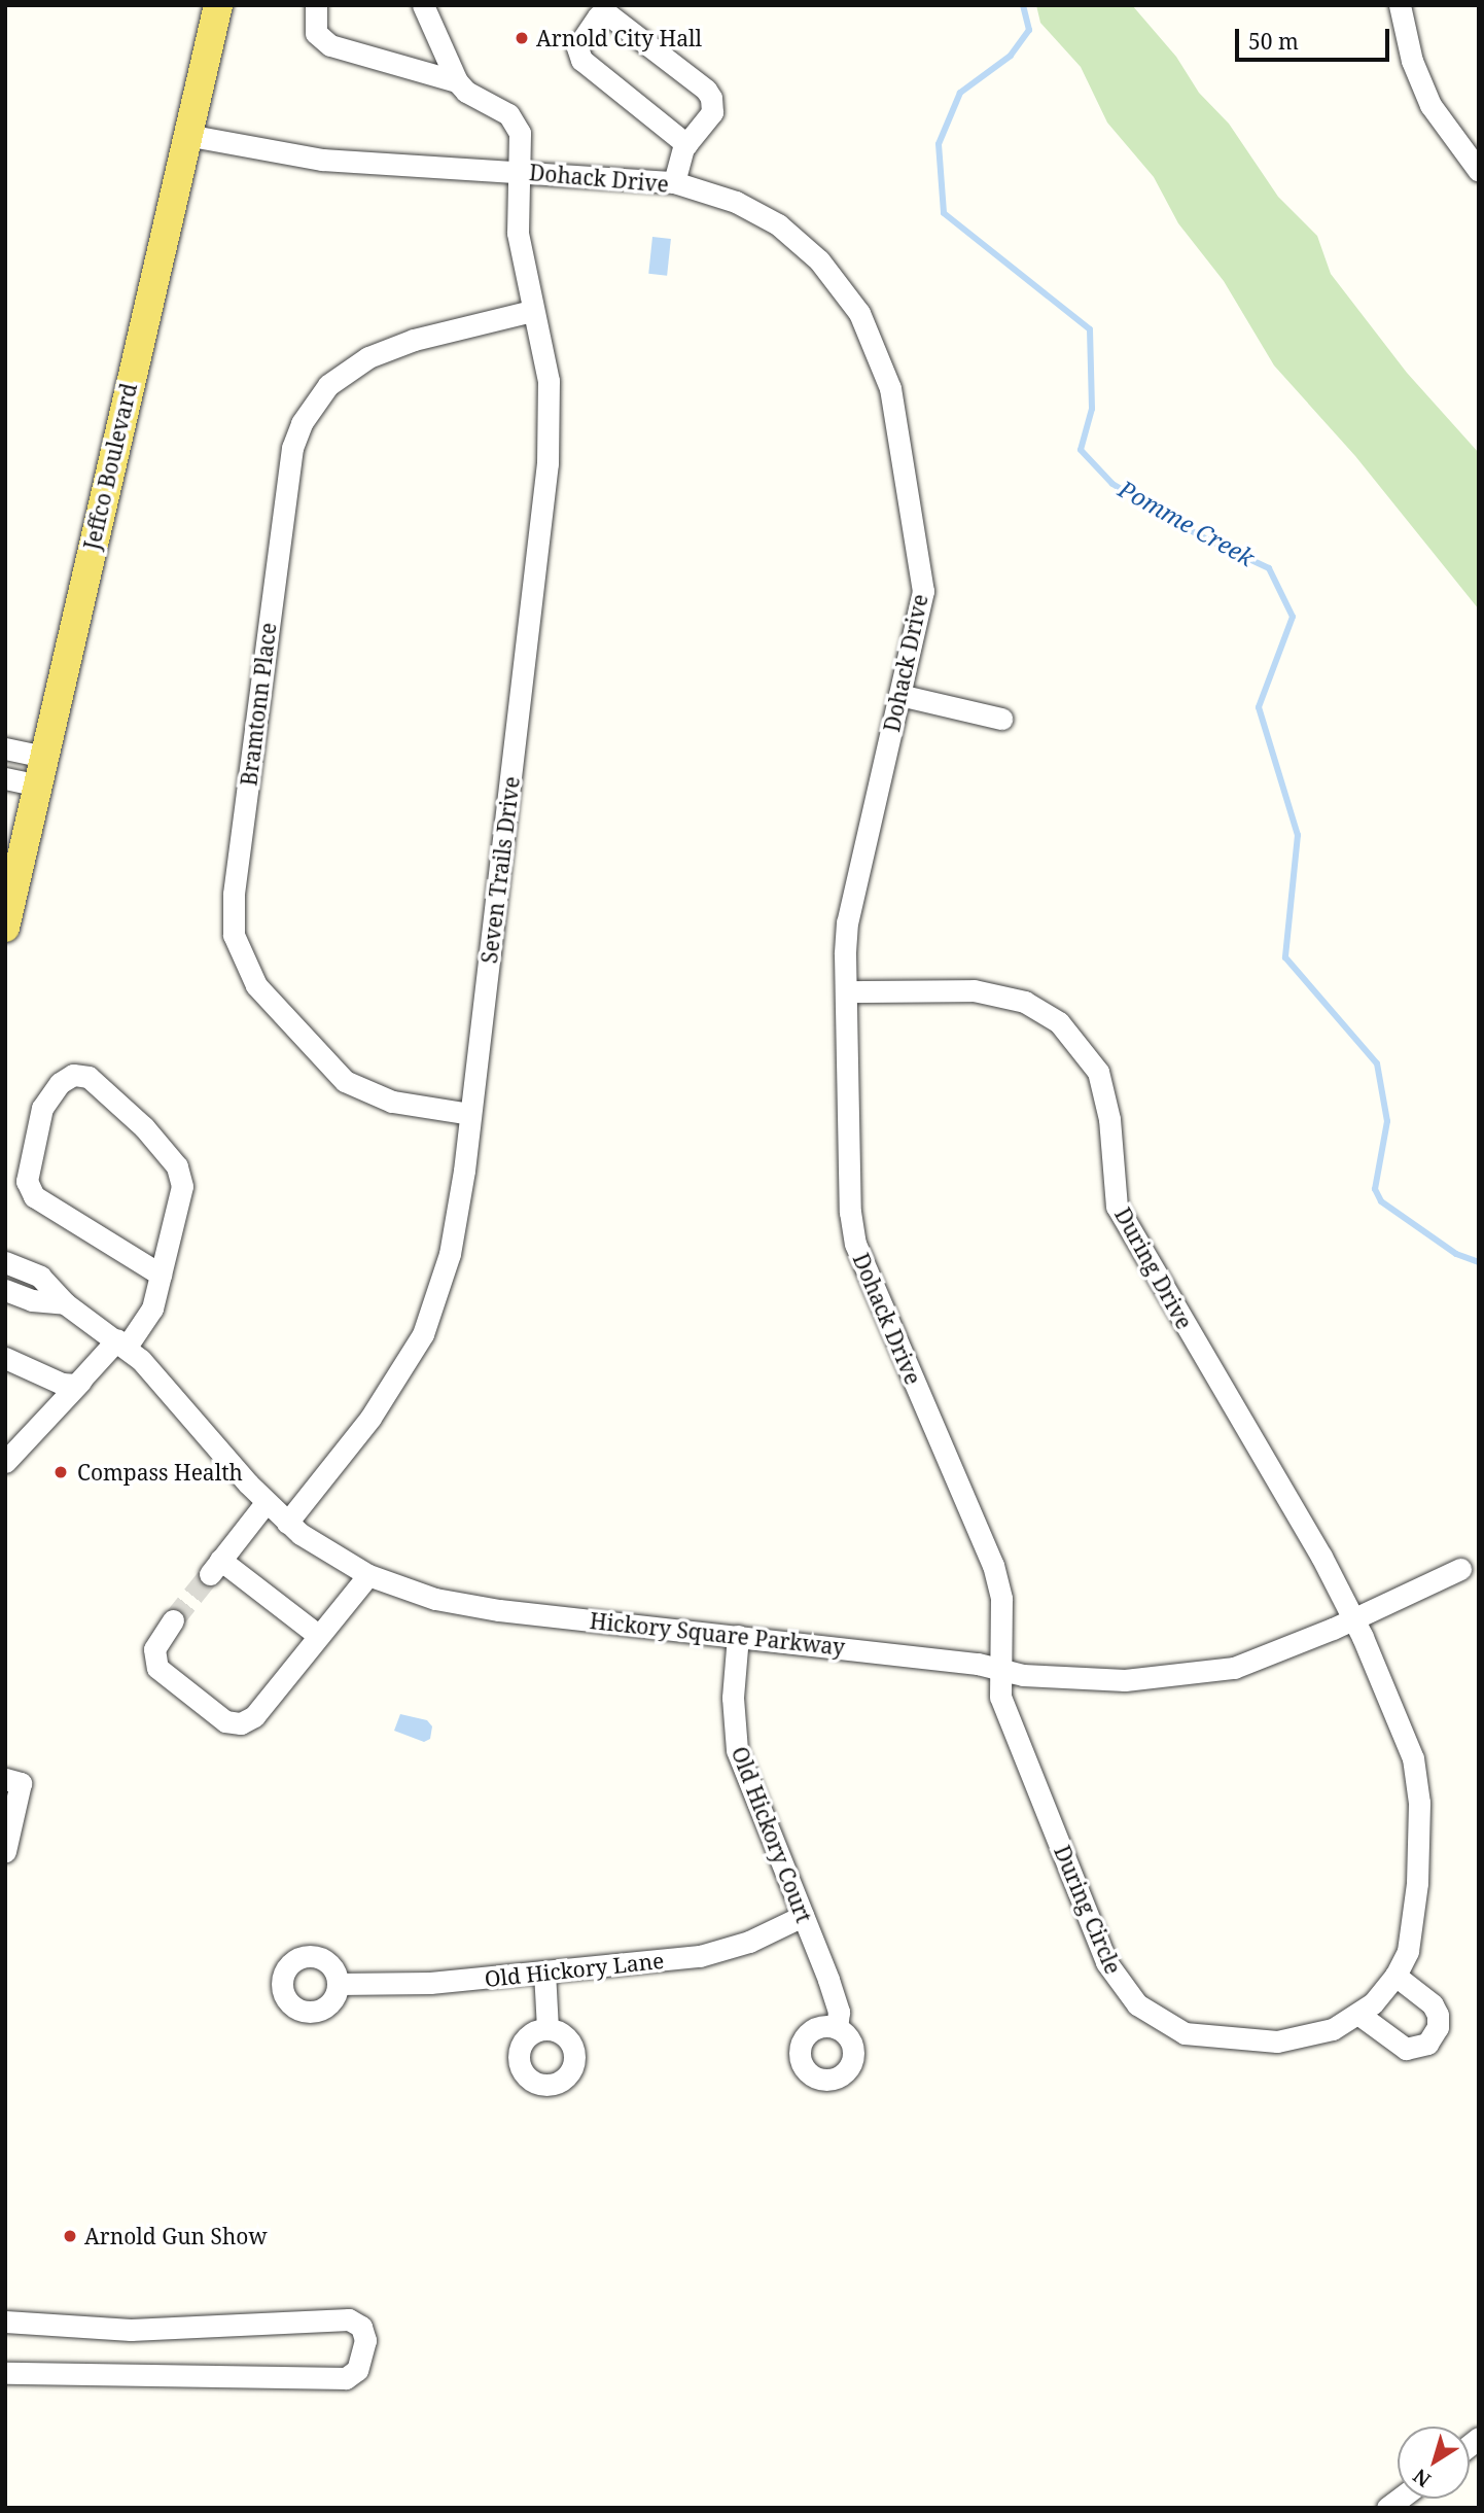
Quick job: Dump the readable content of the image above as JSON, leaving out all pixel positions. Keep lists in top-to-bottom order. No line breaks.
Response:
{"streets":{"main road":["Jeffco Boulevard"],"street":["Dohack Drive","Bramtonn Place","Seven Trails Drive","During Drive","Hickory Square Parkway","Old Hickory Court","During Circle","Old Hickory Lane"]},"crossings":[["Dohack Drive","Jeffco Boulevard"],["Dohack Drive","Seven Trails Drive"],["Dohack Drive","During Drive"],["Dohack Drive","Hickory Square Parkway"],["Dohack Drive","During Circle"],["Bramtonn Place","Seven Trails Drive"],["Seven Trails Drive","Hickory Square Parkway"],["During Drive","Hickory Square Parkway"],["During Drive","During Circle"],["Hickory Square Parkway","Old Hickory Court"],["Hickory Square Parkway","During Circle"],["Old Hickory Court","Old Hickory Lane"]],"water":["Pomme Creek"],"places":["Arnold City Hall","Compass Health","Arnold Gun Show"],"scale_bar":"50 m","north":"bottom left"}
